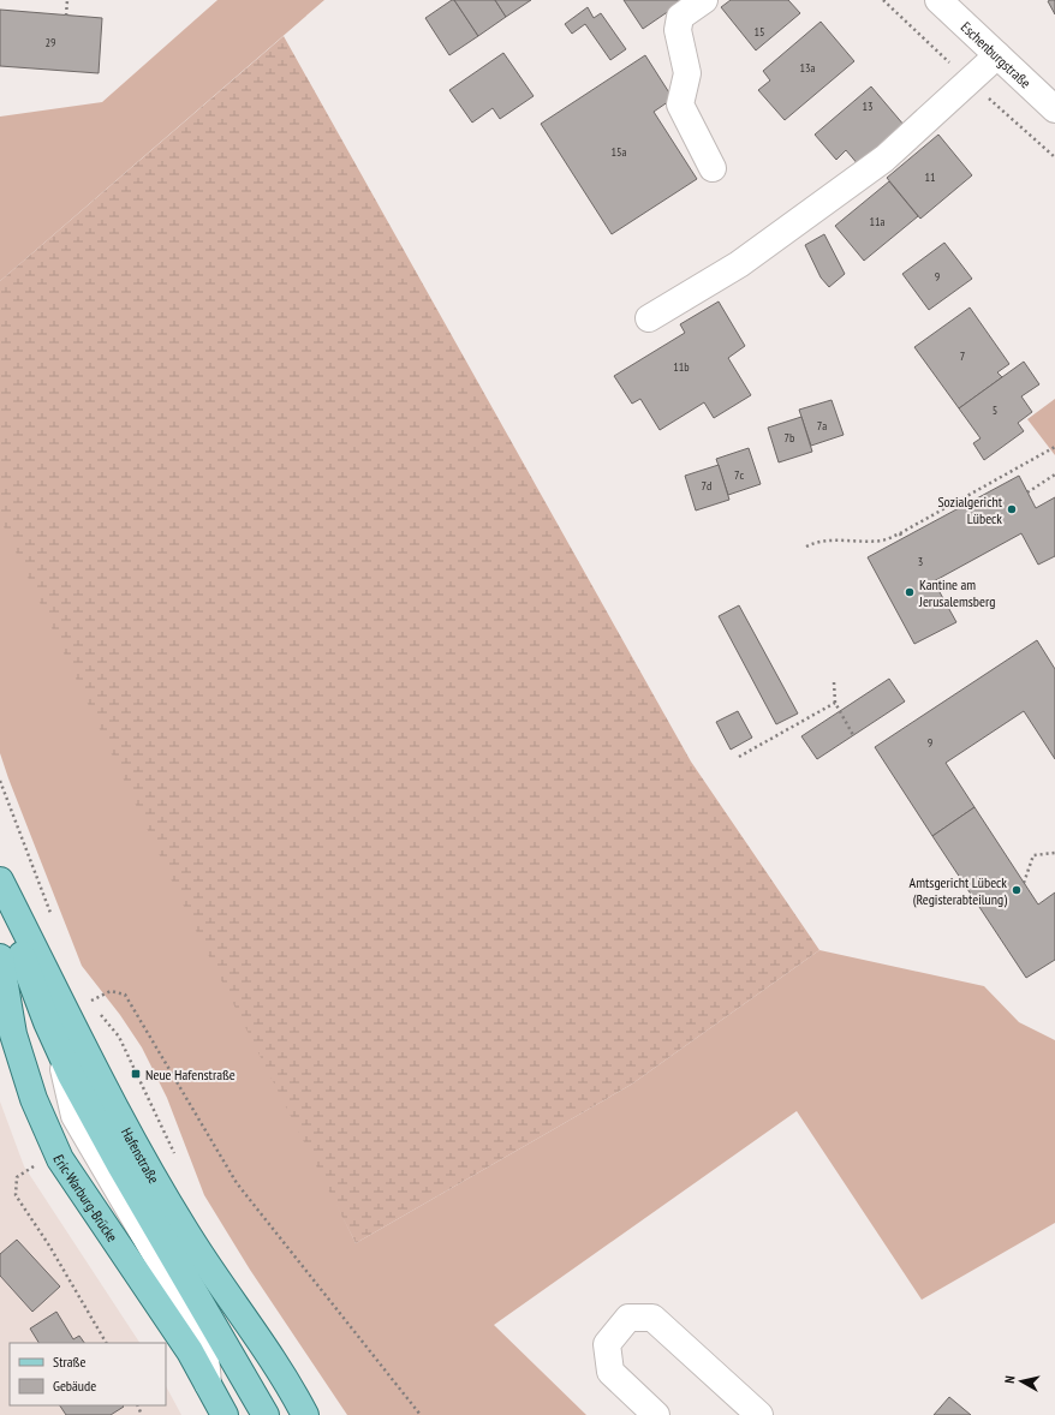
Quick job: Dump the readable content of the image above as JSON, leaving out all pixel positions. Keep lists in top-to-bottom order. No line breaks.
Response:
{"streets":{"main road":["Hafenstraße","Eric-Warburg-Brücke"],"street":["Eschenburgstraße"]},"places":{"other":["Sozialgericht Lübeck","Kantine am Jerusalemsberg","Amtsgericht Lübeck (Registerabteilung)"],"transit":["Neue Hafenstraße"]},"house_numbers":["15","29","13a","13","15a","11","11a","9","7","11b","5","7a","7b","7c","7d","3","9"],"legend":["Straße","Gebäude"],"north":"left"}
